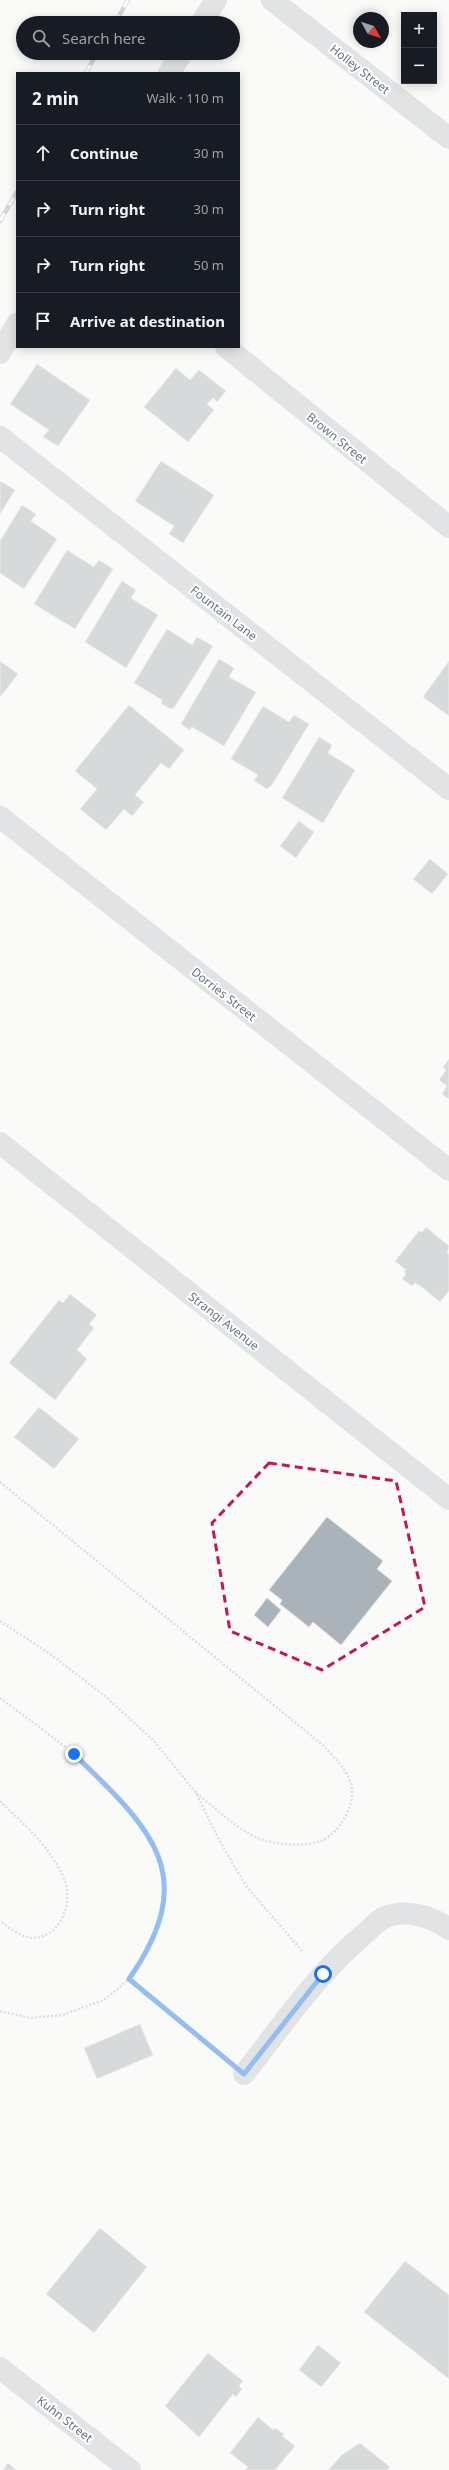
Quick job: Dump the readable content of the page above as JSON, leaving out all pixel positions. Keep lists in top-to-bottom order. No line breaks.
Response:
{"streets":{"street":["Holley Street","Brown Street","Fountain Lane","Dorries Street","Strangi Avenue","Kuhn Street"]},"north":"bottom right","page":{"map_buttons":["+","−"],"search":"Search here","heading":["2 min","Walk · 110 m"],"list":[["Continue","30 m"],["Turn right","30 m"],["Turn right","50 m"],"Arrive at destination"]}}
